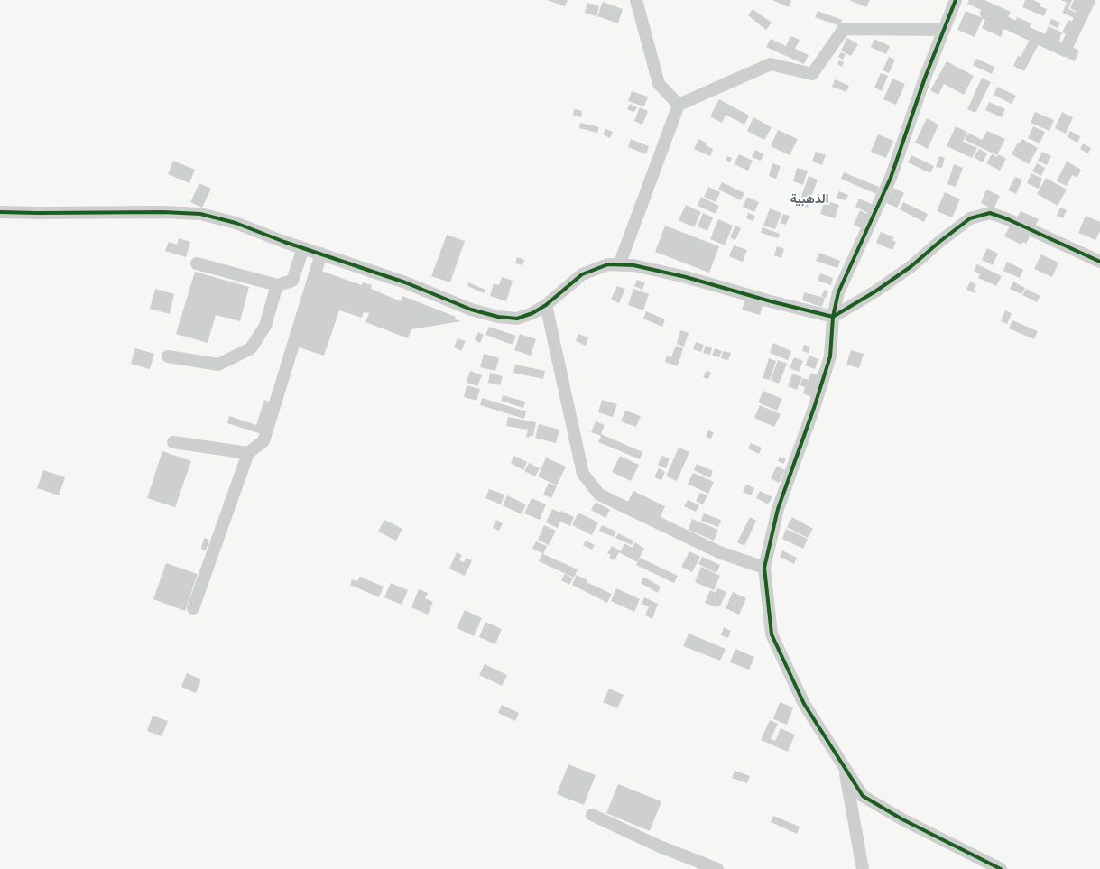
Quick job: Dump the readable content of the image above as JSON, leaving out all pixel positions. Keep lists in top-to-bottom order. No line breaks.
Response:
{"districts":["الذهبية"]}
